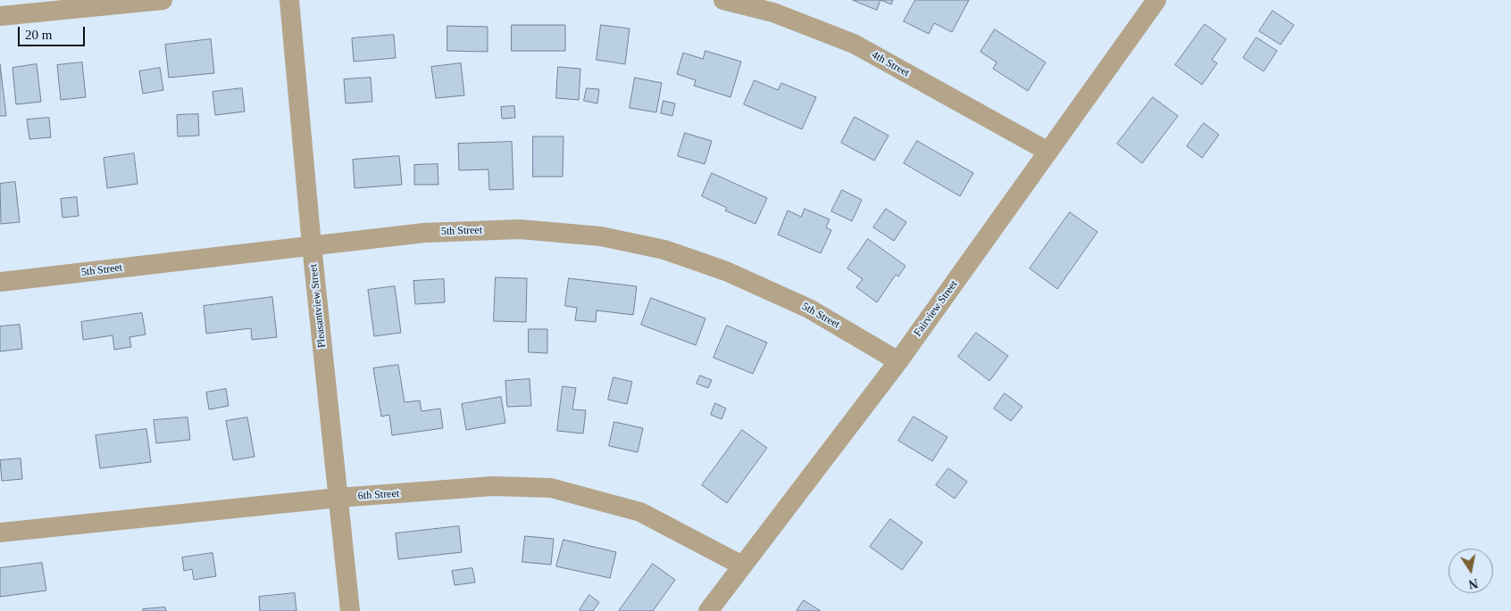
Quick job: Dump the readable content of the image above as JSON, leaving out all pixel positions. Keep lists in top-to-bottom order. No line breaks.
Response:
{"streets":{"street":["4th Street","5th Street","Pleasantview Street","Fairview Street","6th Street"]},"crossings":[["4th Street","Fairview Street"],["5th Street","Pleasantview Street"],["5th Street","Fairview Street"],["Pleasantview Street","6th Street"],["Fairview Street","6th Street"]],"scale_bar":"20 m","north":"bottom"}
